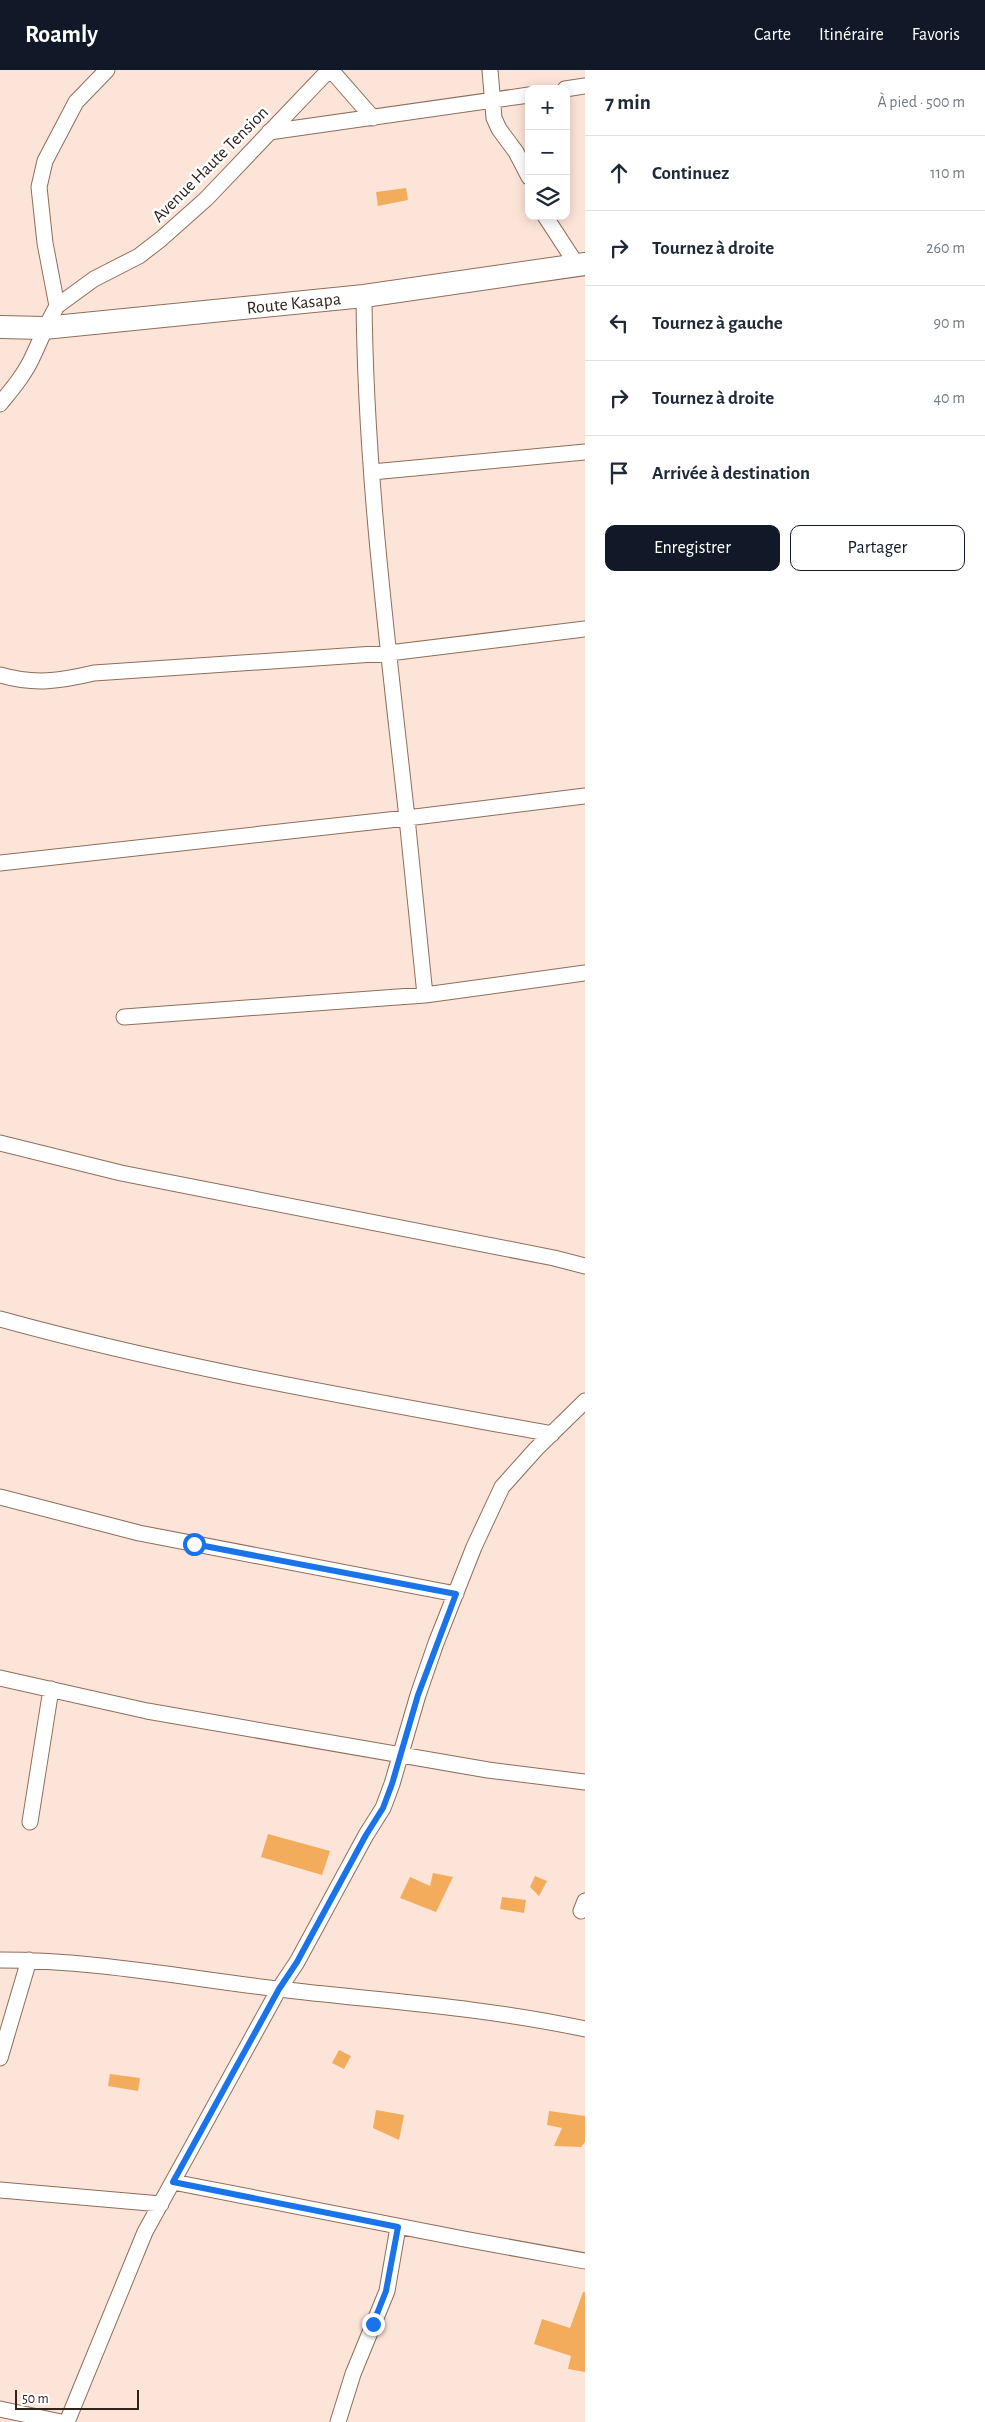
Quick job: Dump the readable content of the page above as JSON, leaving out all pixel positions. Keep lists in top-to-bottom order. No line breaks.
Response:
{"streets":{"main road":["Route Kasapa"],"street":["Avenue Haute Tension"]},"scale_bar":"50 m","page":{"header":"Roamly","nav":["Carte","Itinéraire","Favoris"],"heading":["7 min","À pied · 500 m"],"map_buttons":["+","−"],"list":[["Continuez","110 m"],["Tournez à droite","260 m"],["Tournez à gauche","90 m"],["Tournez à droite","40 m"],"Arrivée à destination"],"buttons":["Enregistrer","Partager"],"scale":"50 m"}}
